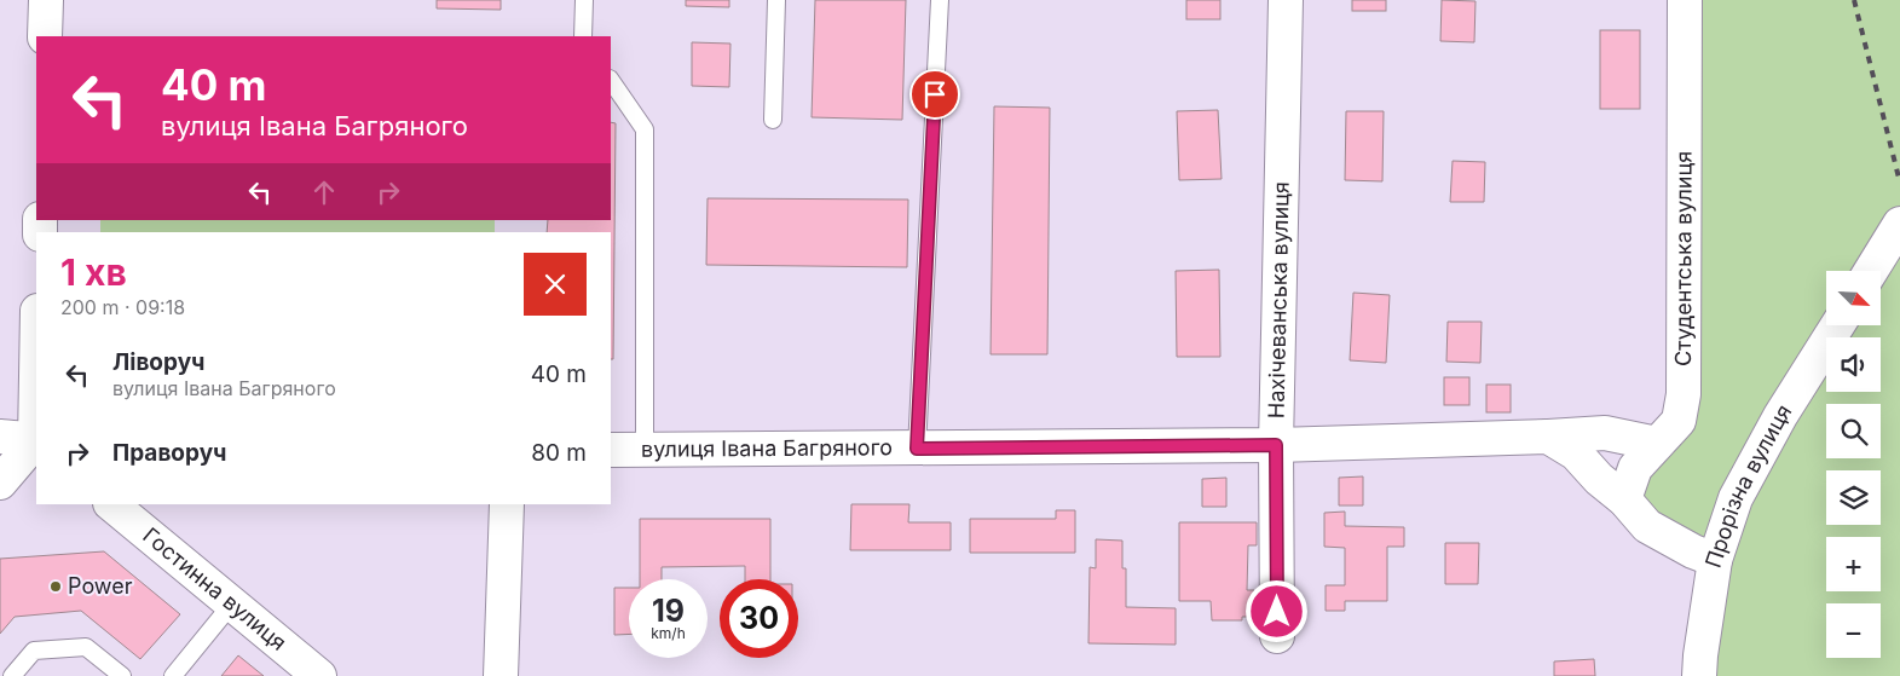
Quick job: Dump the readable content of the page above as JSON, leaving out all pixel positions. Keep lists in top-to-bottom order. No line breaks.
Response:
{"streets":{"street":["Студентська вулиця","Нахічеванська вулиця","вулиця Івана Багряного","Прорізна вулиця","Гостинна вулиця"]},"crossings":[["Студентська вулиця","вулиця Івана Багряного"],["Нахічеванська вулиця","вулиця Івана Багряного"]],"places":["Power"],"north":"bottom right","page":{"turn":["40 m","вулиця Івана Багряного"],"heading":["1 хв","200 m · 09:18"],"map_buttons":["+","−"],"list":[{"name":"Ліворуч","note":"вулиця Івана Багряного","value":"40 m"},{"name":"Праворуч","value":"80 m"}],"speed":"19 km/h","limit":"30"}}
